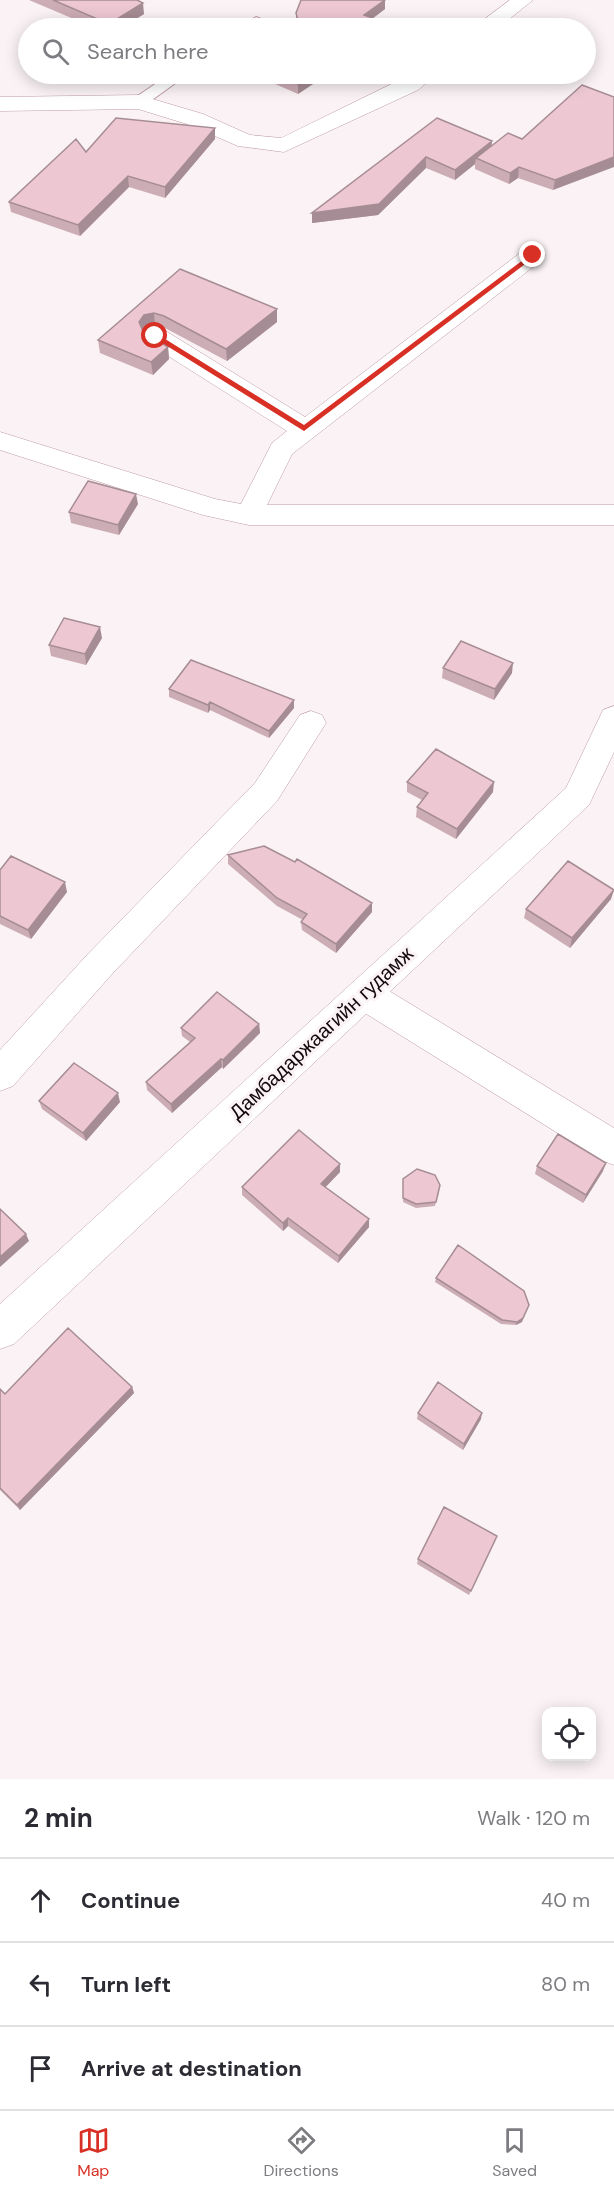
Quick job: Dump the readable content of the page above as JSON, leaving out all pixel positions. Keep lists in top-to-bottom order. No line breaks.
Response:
{"streets":{"street":["Дамбадаржаагийн гудамж"]},"page":{"search":"Search here","heading":["2 min","Walk · 120 m"],"list":[["Continue","40 m"],["Turn left","80 m"],"Arrive at destination"],"nav":["Map","Directions","Saved"]}}
